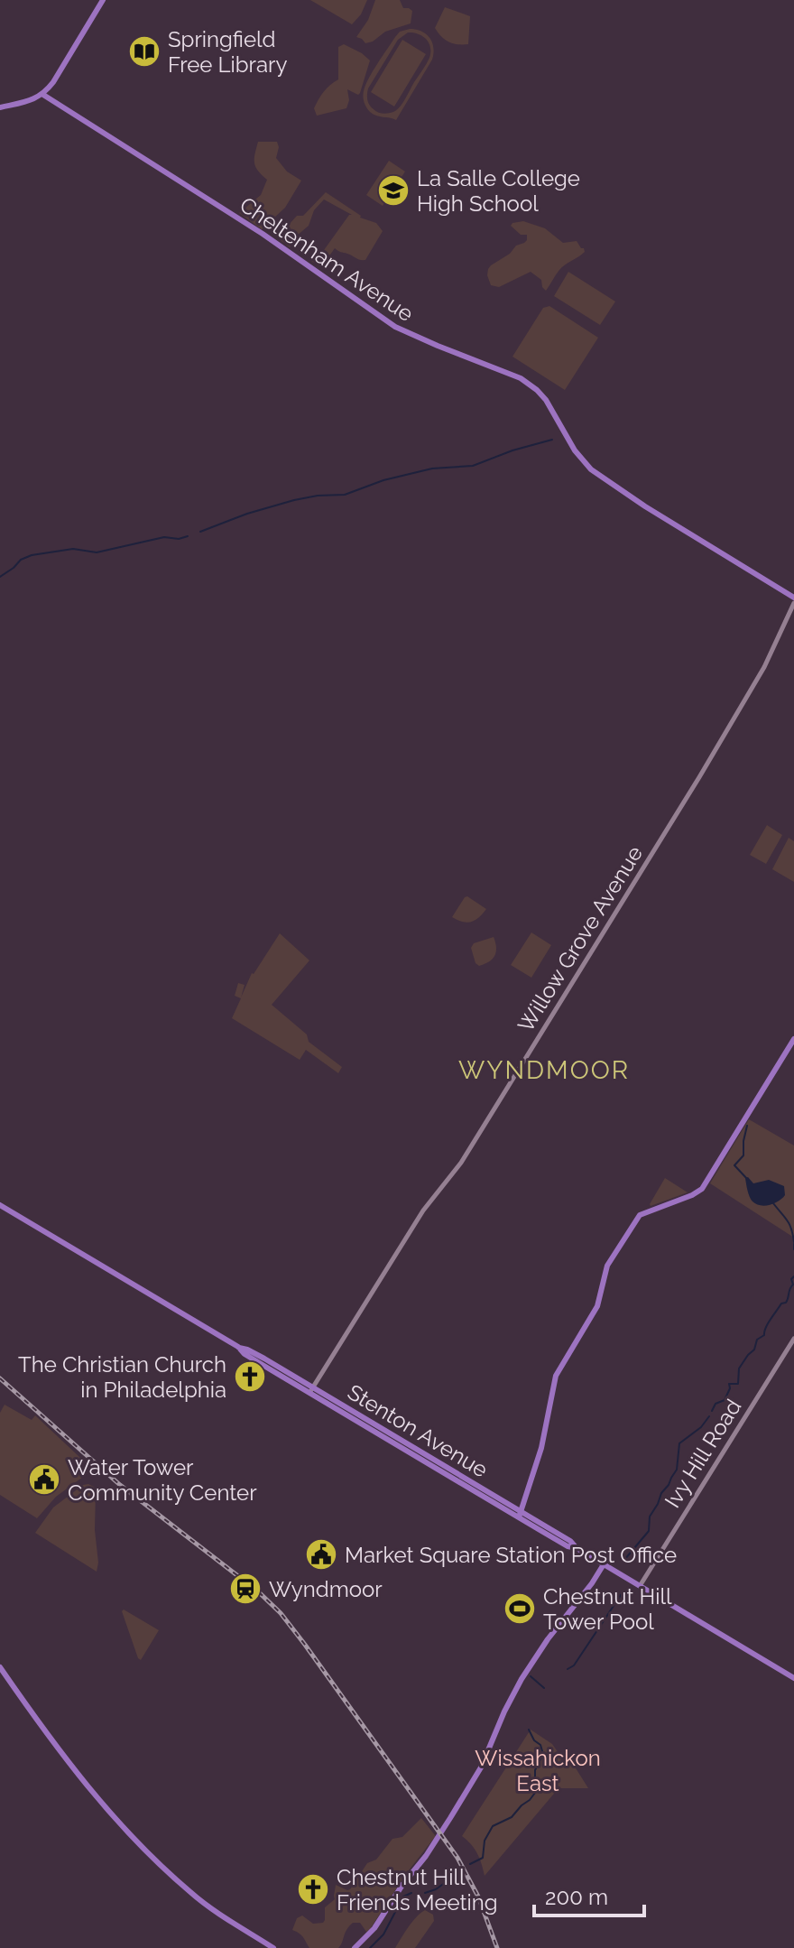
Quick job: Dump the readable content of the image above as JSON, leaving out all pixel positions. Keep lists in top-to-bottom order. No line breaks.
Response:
{"streets":{"main road":["Cheltenham Avenue","Stenton Avenue"],"street":["Willow Grove Avenue","Ivy Hill Road"]},"crossings":[["Willow Grove Avenue","Stenton Avenue"],["Stenton Avenue","Ivy Hill Road"]],"districts":["WYNDMOOR"],"parks":["Wissahickon East"],"places":{"library":["Springfield Free Library"],"school or university":["La Salle College High School"],"church":["The Christian Church in Philadelphia","Chestnut Hill Friends Meeting"],"public building":["Water Tower Community Center","Market Square Station Post Office"],"station":["Wyndmoor"],"sports":["Chestnut Hill Tower Pool"]},"scale_bar":"200 m"}
